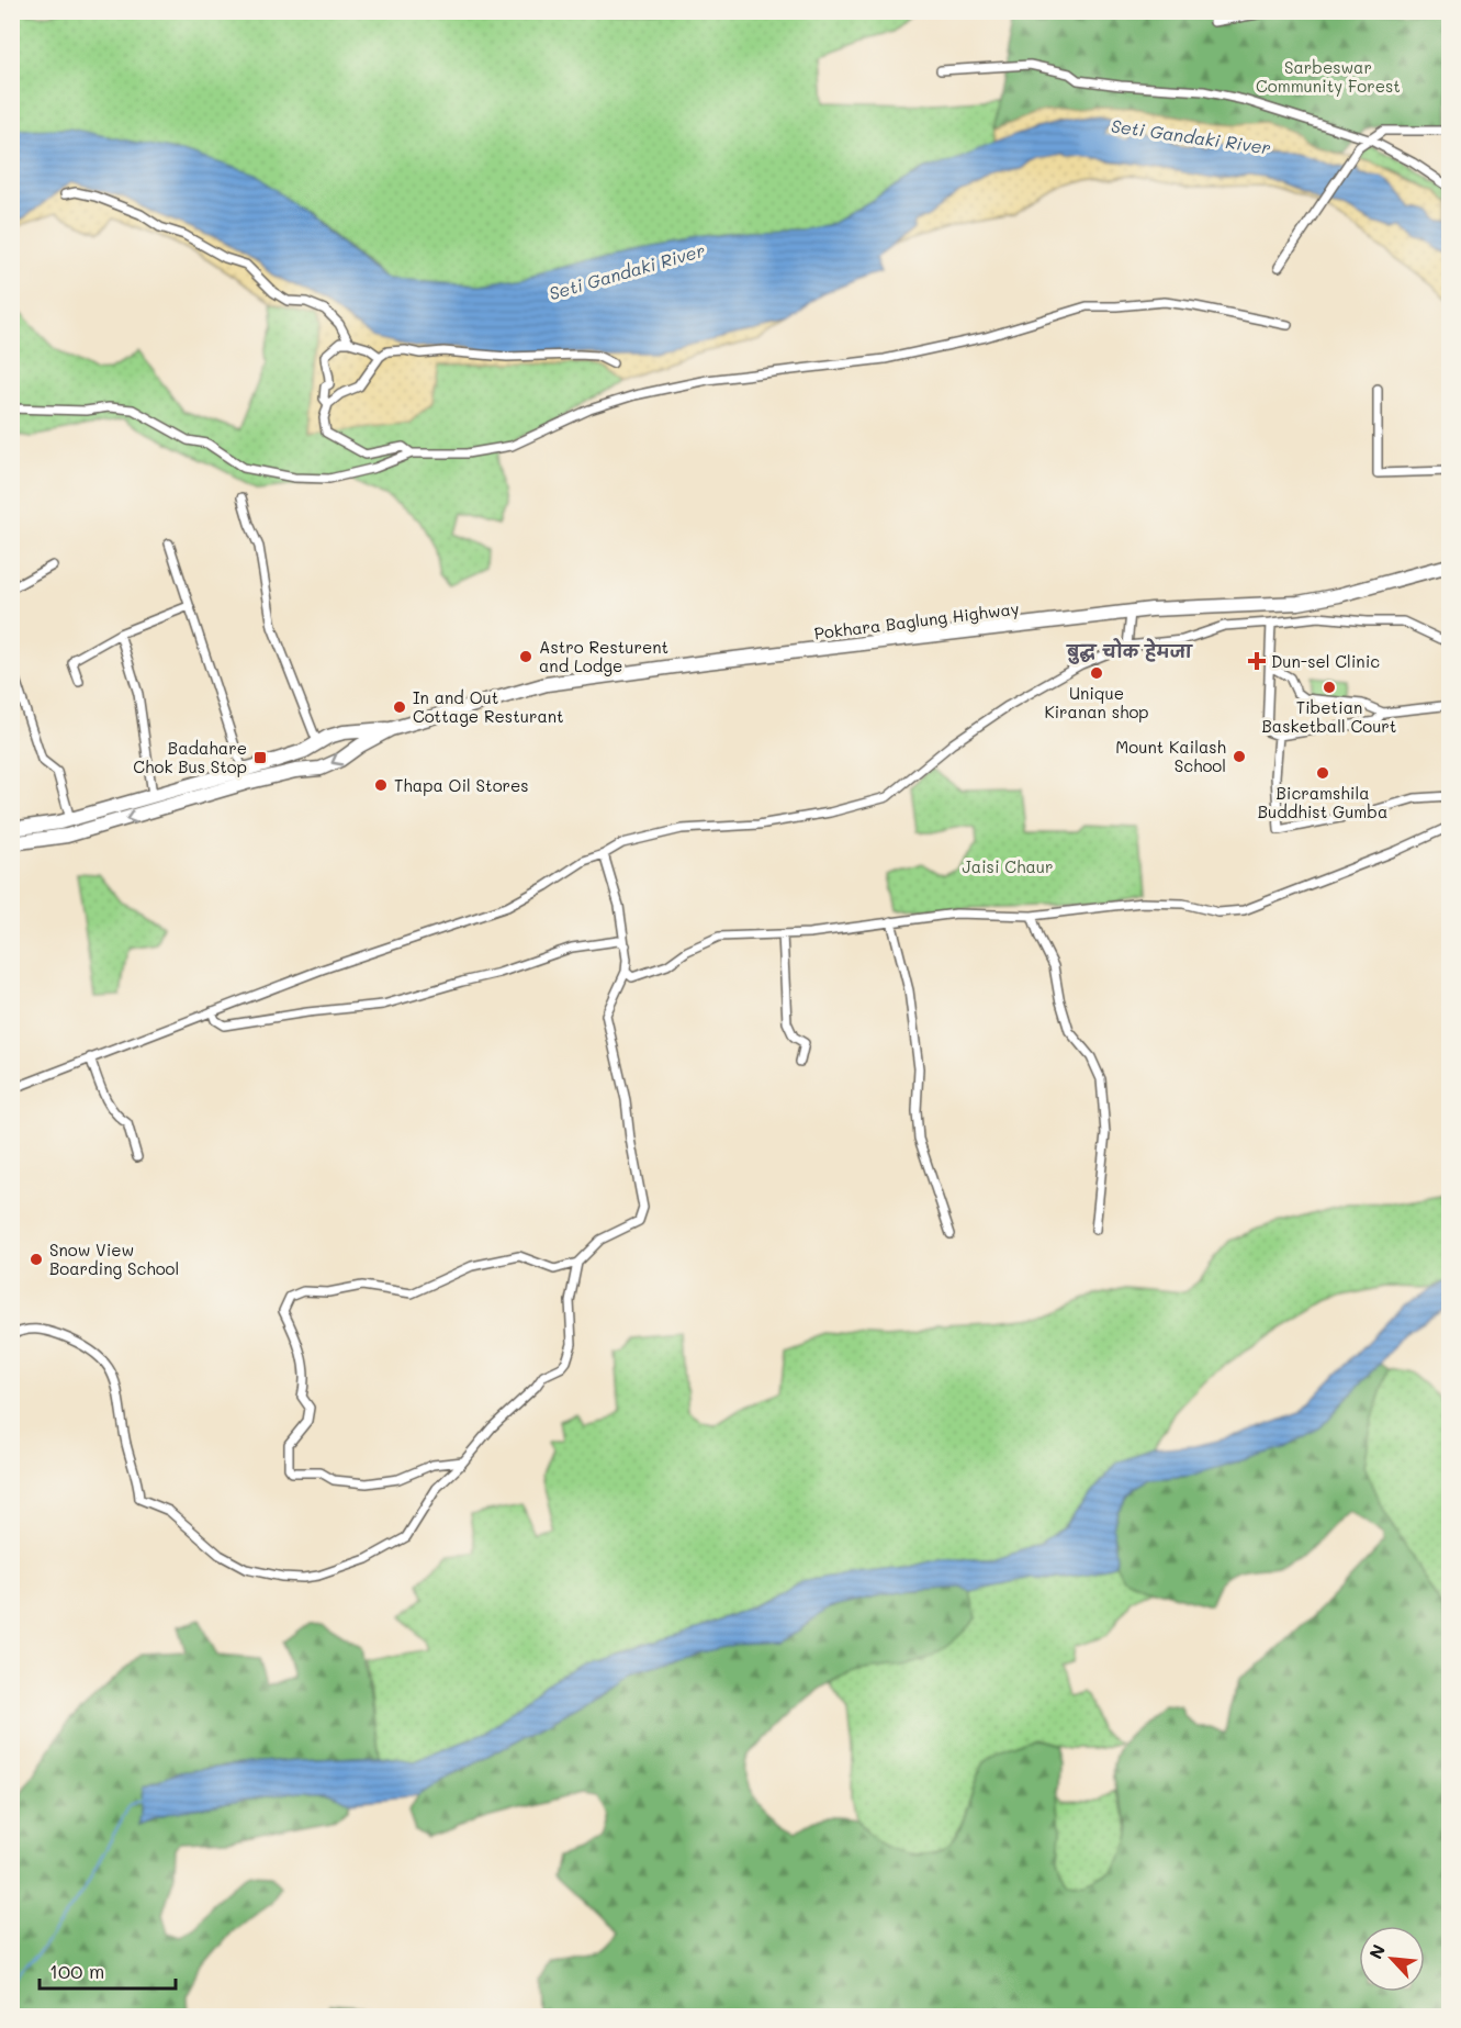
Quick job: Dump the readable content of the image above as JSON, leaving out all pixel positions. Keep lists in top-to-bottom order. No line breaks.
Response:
{"streets":{"highway":["Pokhara Baglung Highway"]},"districts":["बुद्ध चोक हेमजा"],"water":["Seti Gandaki River"],"parks":["Sarbeswar Community Forest","Jaisi Chaur"],"places":{"other":["Astro Resturent and Lodge","Unique Kiranan shop","Tibetian Basketball Court","In and Out Cottage Resturant","Mount Kailash School","Bicramshila Buddhist Gumba","Thapa Oil Stores","Snow View Boarding School"],"health":["Dun-sel Clinic"],"transit":["Badahare Chok Bus Stop"]},"scale_bar":"100 m","north":"top left"}
